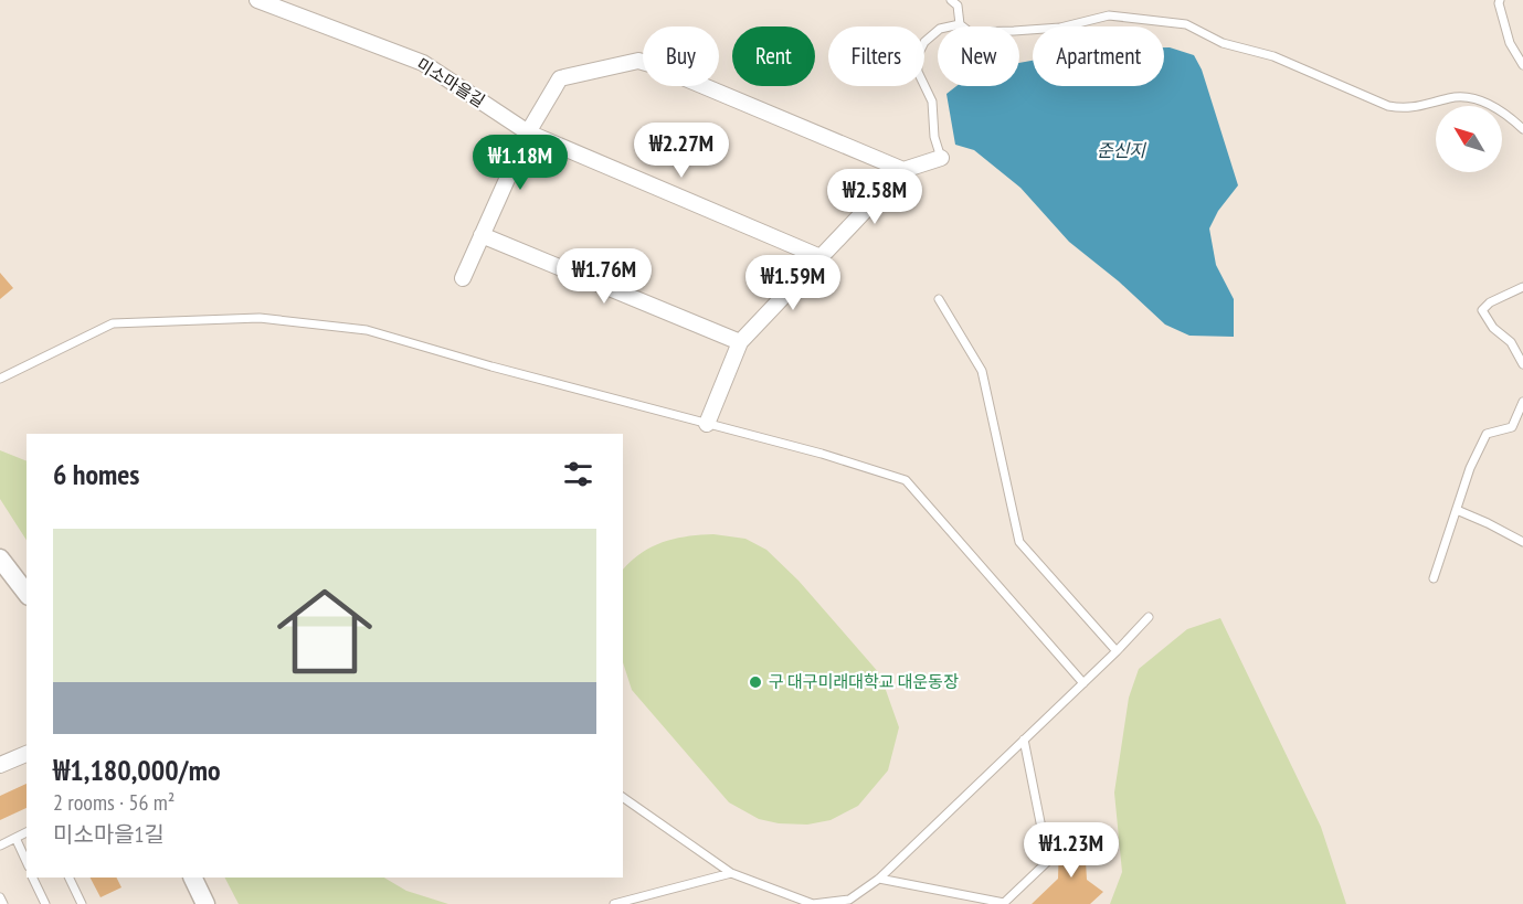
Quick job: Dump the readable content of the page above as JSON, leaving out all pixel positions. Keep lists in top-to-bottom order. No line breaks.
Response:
{"streets":{"street":["미소마을길"]},"water":["준신지"],"places":["구 대구미래대학교 대운동장"],"north":"top left","page":{"chip":["Buy","Rent","Filters","New","Apartment"],"price":["₩2.27M","₩1.18M","₩2.58M","₩1.76M","₩1.59M","₩1.23M"],"heading":"6 homes","list":[{"name":"₩1,180,000/mo","note":"2 rooms · 56 m² · 미소마을1길"}]}}
